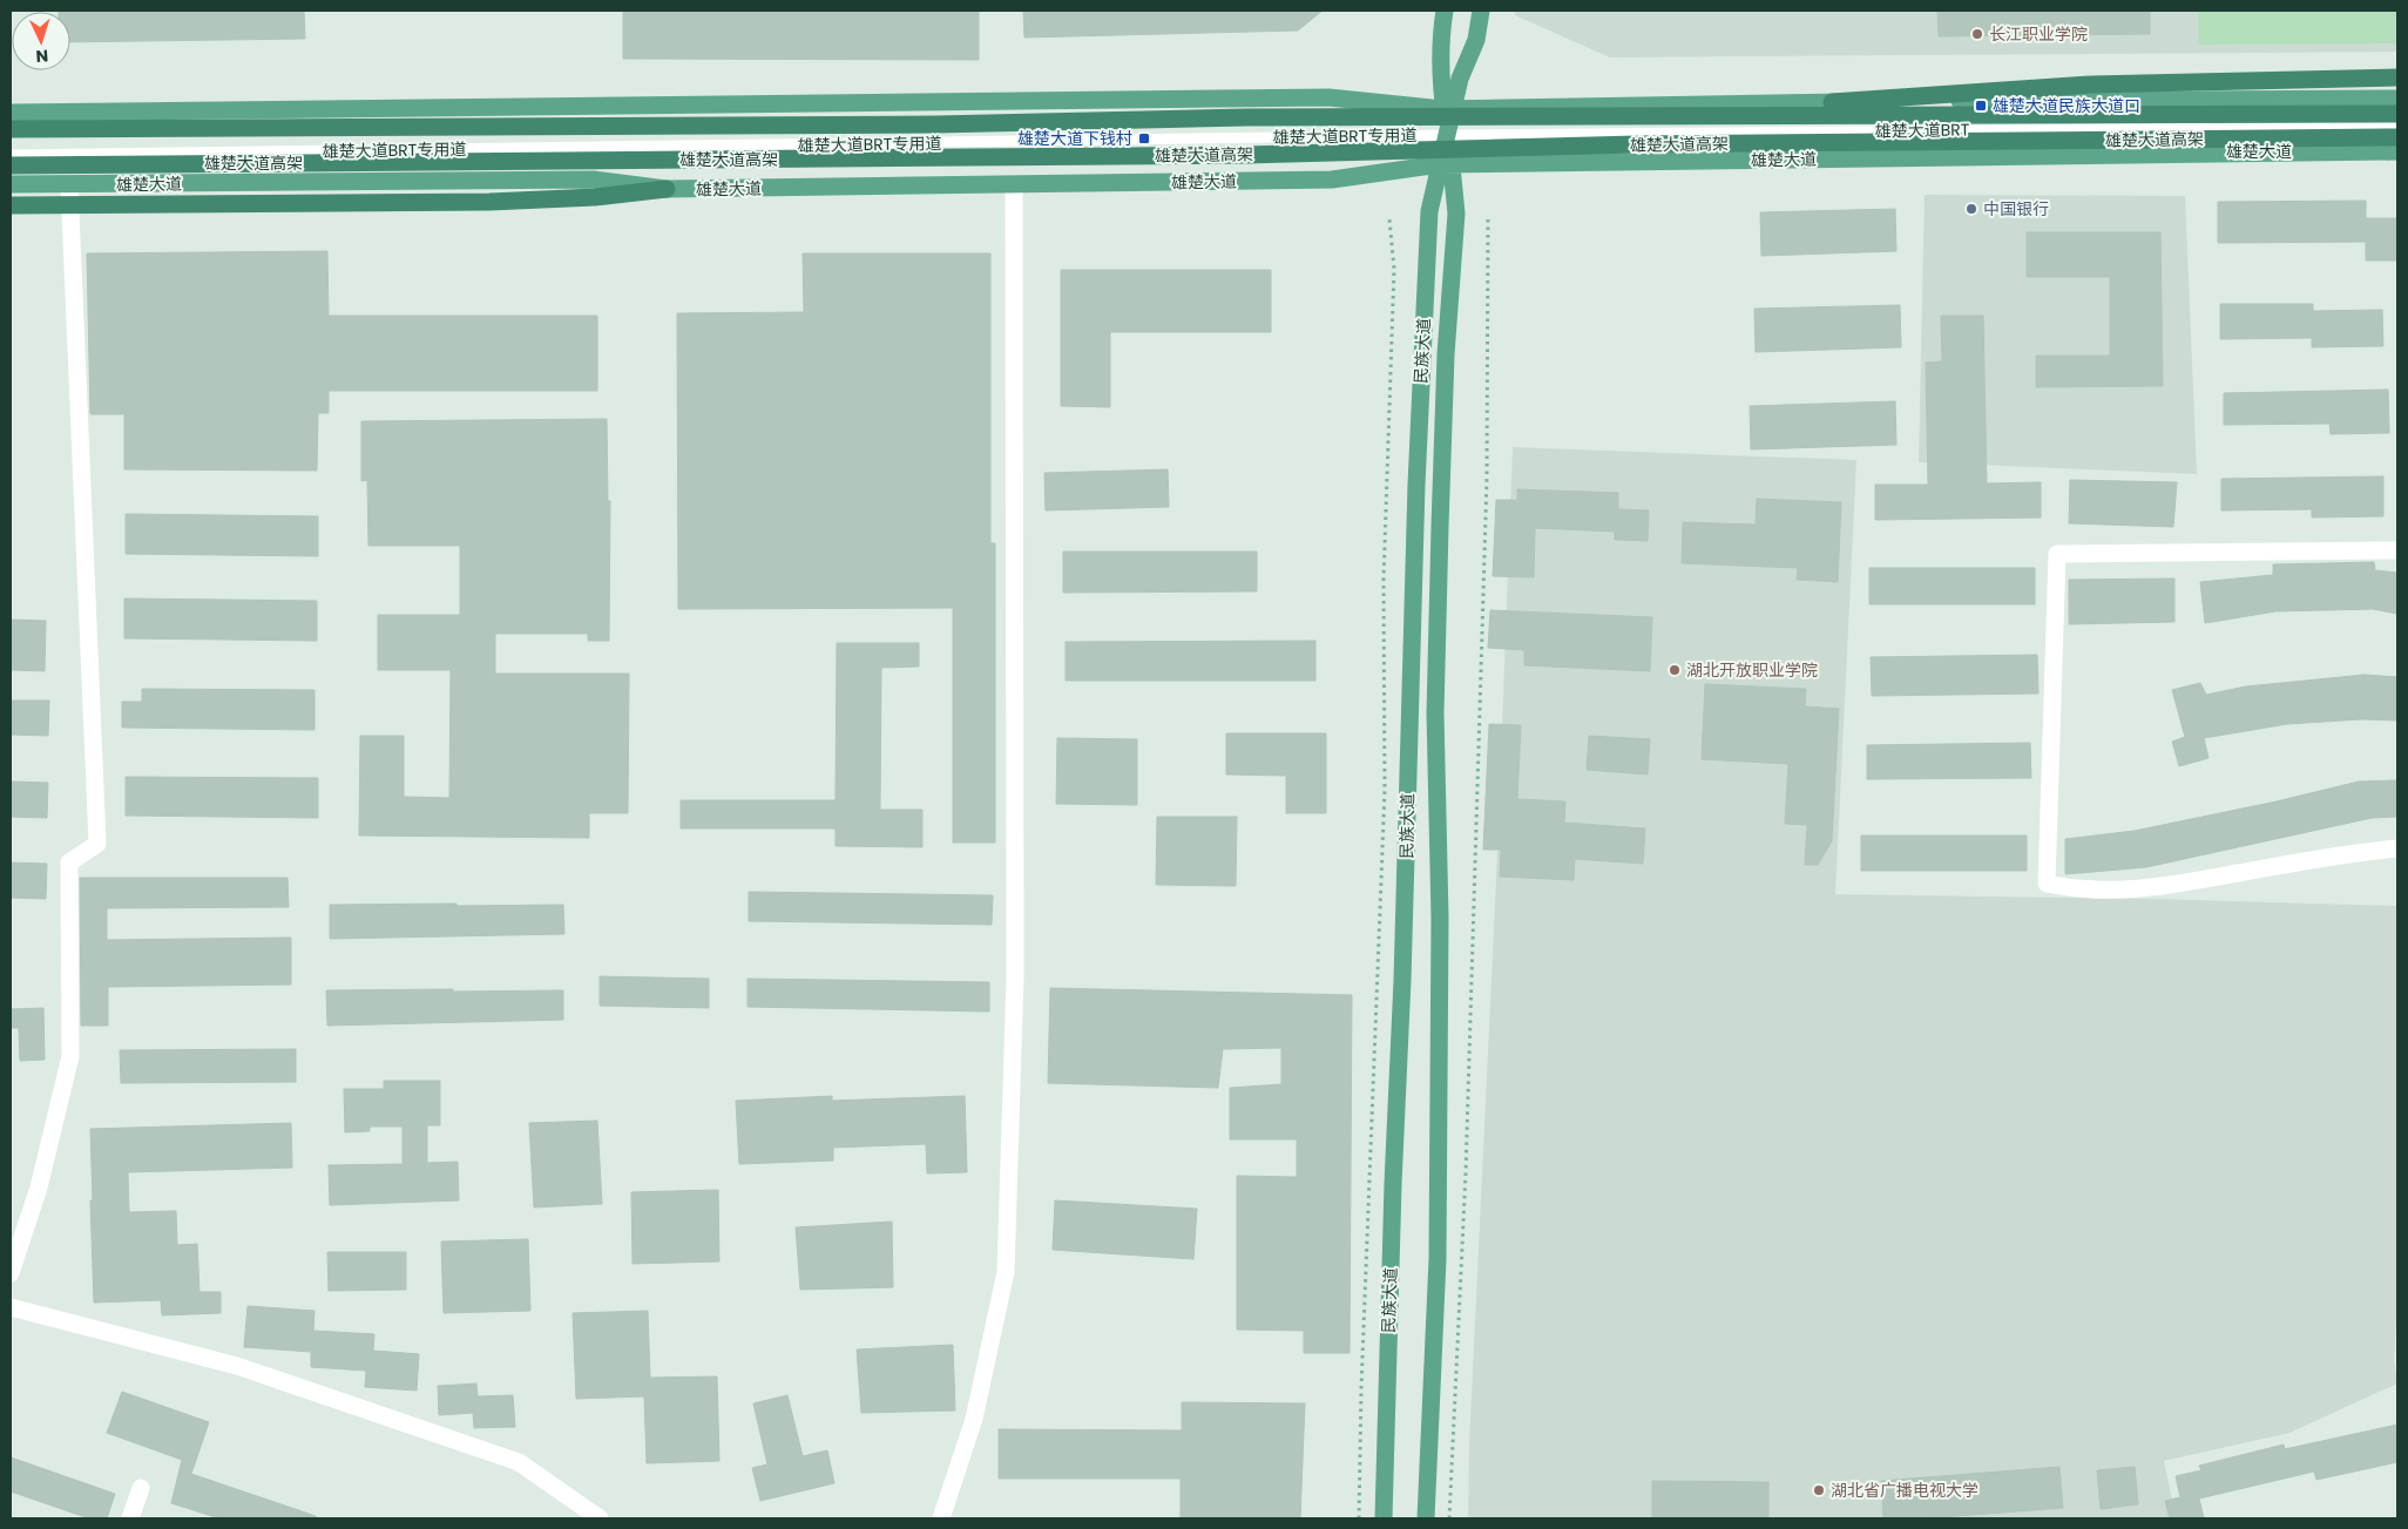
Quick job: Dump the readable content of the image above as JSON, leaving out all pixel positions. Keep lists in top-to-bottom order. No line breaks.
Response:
{"streets":{"highway":["雄楚大道高架"],"main road":["雄楚大道","民族大道"],"lane":["雄楚大道BRT","雄楚大道BRT专用道"]},"crossings":[["雄楚大道BRT","雄楚大道BRT专用道"],["雄楚大道BRT","民族大道"],["雄楚大道BRT专用道","民族大道"],["雄楚大道","民族大道"]],"places":{"other":["长江职业学院","中国银行","湖北开放职业学院","湖北省广播电视大学"],"transit":["雄楚大道民族大道口","雄楚大道下钱村"]},"north":"bottom"}
